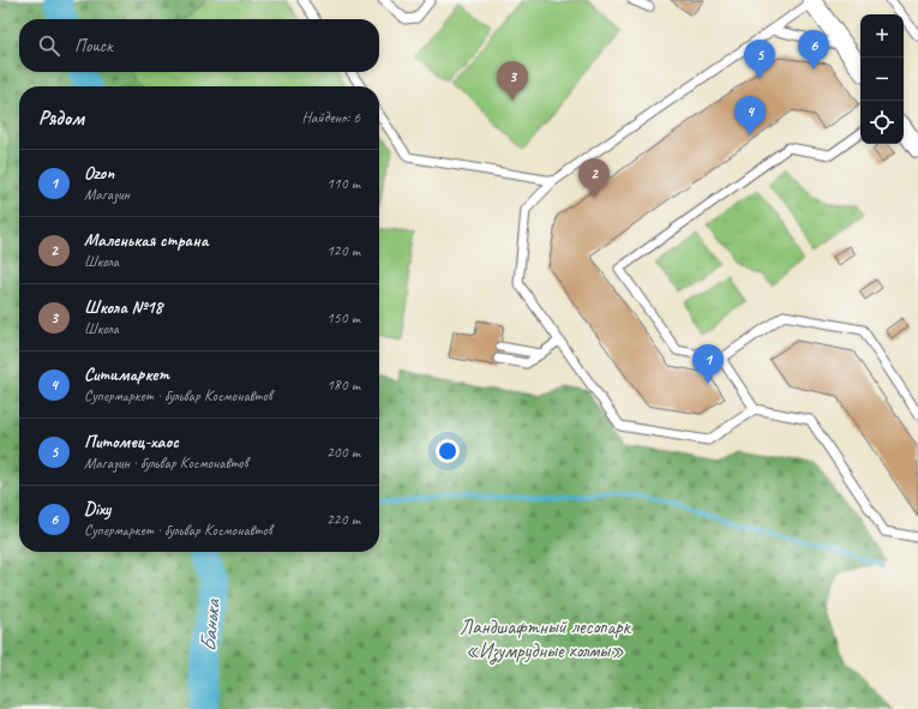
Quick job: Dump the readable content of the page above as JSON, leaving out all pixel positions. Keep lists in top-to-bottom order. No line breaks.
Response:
{"water":["Банька"],"parks":["Ландшафтный лесопарк «Изумрудные холмы»"],"page":{"map_buttons":["+","−"],"search":"Поиск","pins":["6","5","3","4","2","1"],"heading":["Рядом","Найдено: 6"],"list":[{"mark":"1","name":"Ozon","note":"Магазин","value":"110 m"},{"mark":"2","name":"Маленькая страна","note":"Школа","value":"120 m"},{"mark":"3","name":"Школа №18","note":"Школа","value":"150 m"},{"mark":"4","name":"Ситимаркет","note":"Супермаркет · бульвар Космонавтов","value":"180 m"},{"mark":"5","name":"Питомец-хаос","note":"Магазин · бульвар Космонавтов","value":"200 m"},{"mark":"6","name":"Dixy","note":"Супермаркет · бульвар Космонавтов","value":"220 m"}]}}
